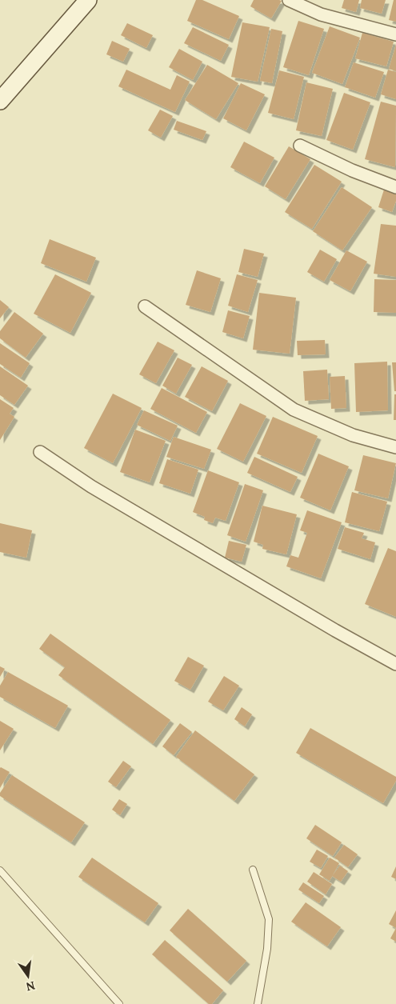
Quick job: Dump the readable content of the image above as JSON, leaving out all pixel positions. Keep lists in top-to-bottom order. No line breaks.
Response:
{"north":"bottom"}
